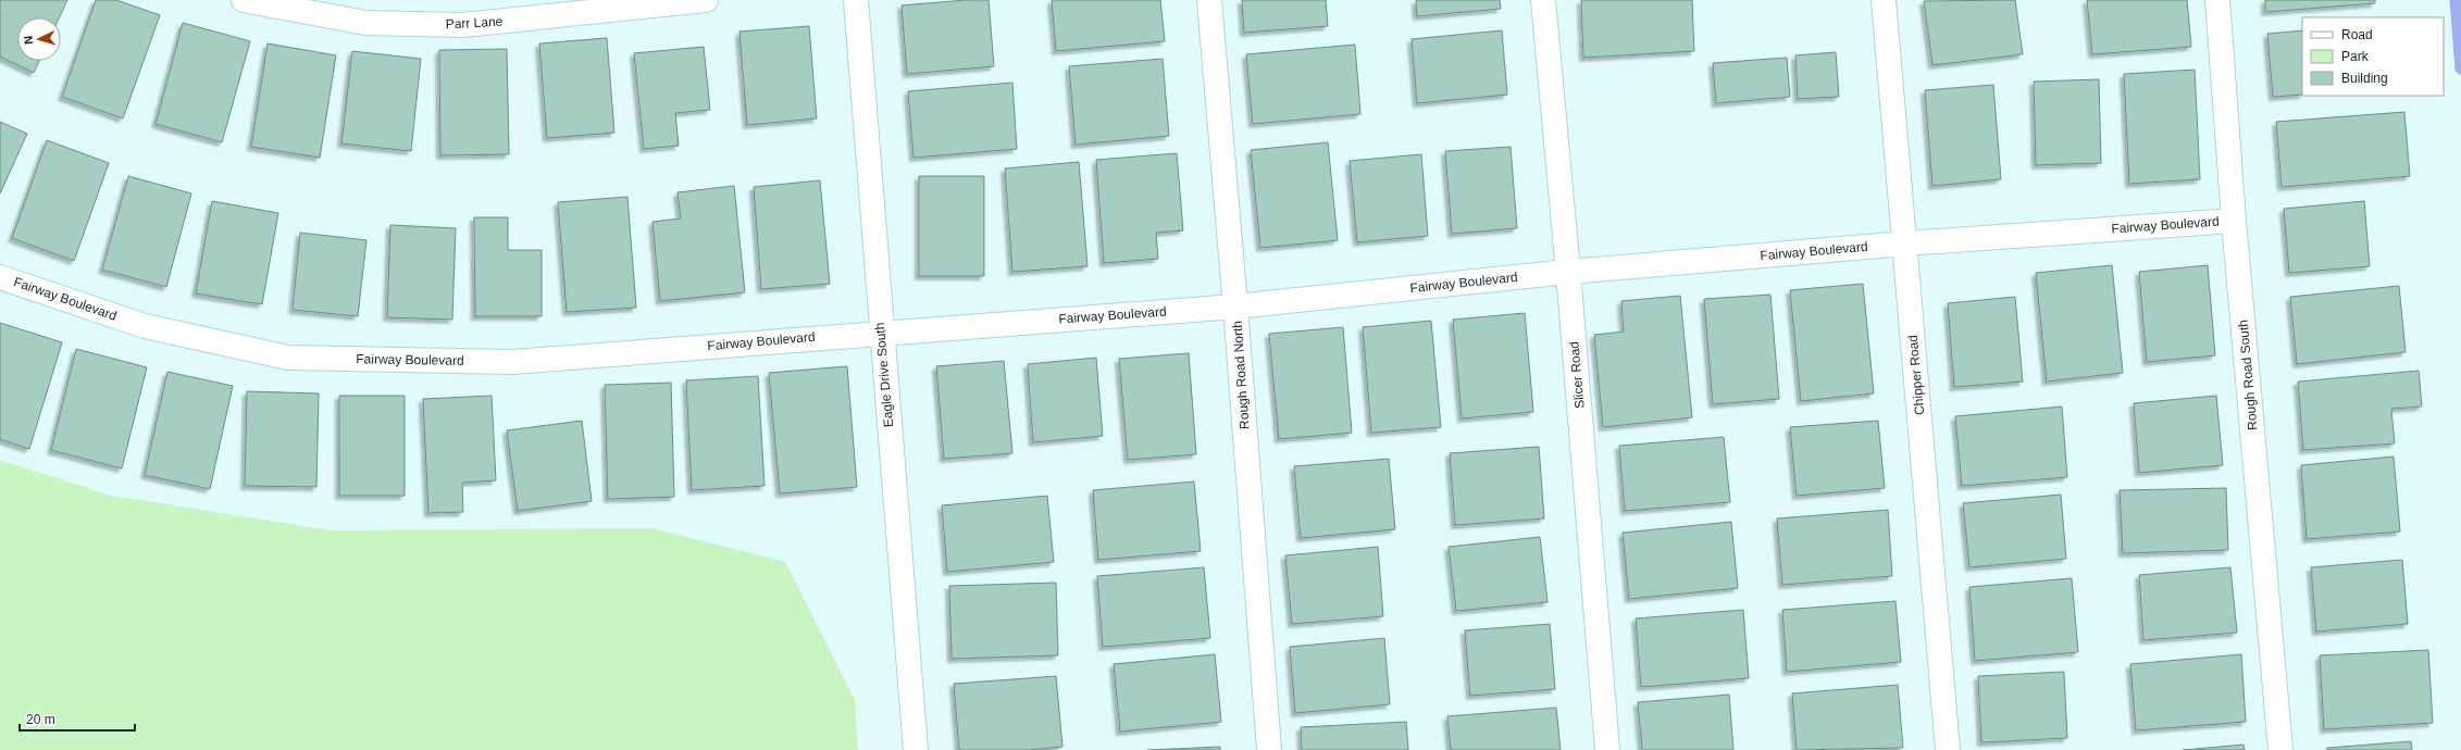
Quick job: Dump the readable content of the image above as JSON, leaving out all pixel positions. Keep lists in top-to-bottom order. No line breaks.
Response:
{"streets":{"street":["Parr Lane","Fairway Boulevard","Eagle Drive South","Rough Road North","Slicer Road","Chipper Road","Rough Road South"]},"crossings":[["Fairway Boulevard","Eagle Drive South"],["Fairway Boulevard","Rough Road North"],["Fairway Boulevard","Slicer Road"],["Fairway Boulevard","Chipper Road"],["Fairway Boulevard","Rough Road South"]],"legend":["Road","Park","Building"],"scale_bar":"20 m","north":"left"}
